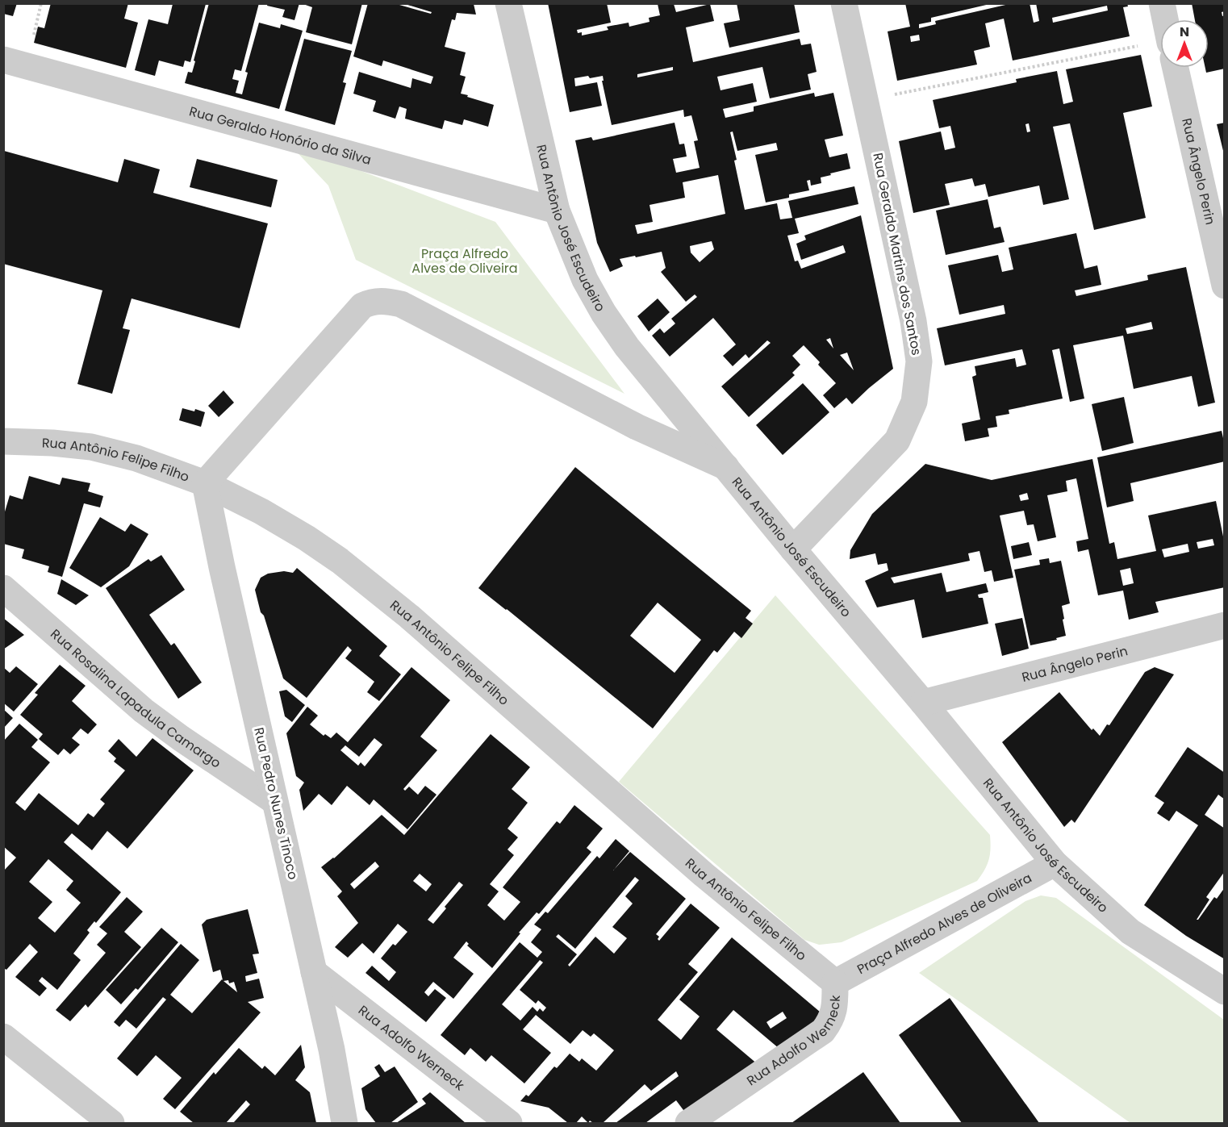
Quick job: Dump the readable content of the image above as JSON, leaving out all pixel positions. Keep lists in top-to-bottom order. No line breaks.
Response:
{"streets":{"street":["Rua Geraldo Honório da Silva","Rua Ângelo Perin","Rua Antônio José Escudeiro","Rua Geraldo Martins dos Santos","Rua Antônio Felipe Filho","Rua Rosalina Lapadula Camargo","Rua Pedro Nunes Tinoco","Praça Alfredo Alves de Oliveira","Rua Adolfo Werneck"]},"crossings":[["Rua Geraldo Honório da Silva","Rua Antônio José Escudeiro"],["Rua Ângelo Perin","Rua Antônio José Escudeiro"],["Rua Antônio José Escudeiro","Rua Geraldo Martins dos Santos"],["Rua Antônio José Escudeiro","Praça Alfredo Alves de Oliveira"],["Rua Antônio Felipe Filho","Rua Pedro Nunes Tinoco"],["Rua Antônio Felipe Filho","Praça Alfredo Alves de Oliveira"],["Rua Antônio Felipe Filho","Rua Adolfo Werneck"],["Rua Rosalina Lapadula Camargo","Rua Pedro Nunes Tinoco"],["Rua Pedro Nunes Tinoco","Rua Adolfo Werneck"],["Praça Alfredo Alves de Oliveira","Rua Adolfo Werneck"]],"parks":["Praça Alfredo Alves de Oliveira"],"north":"top"}
